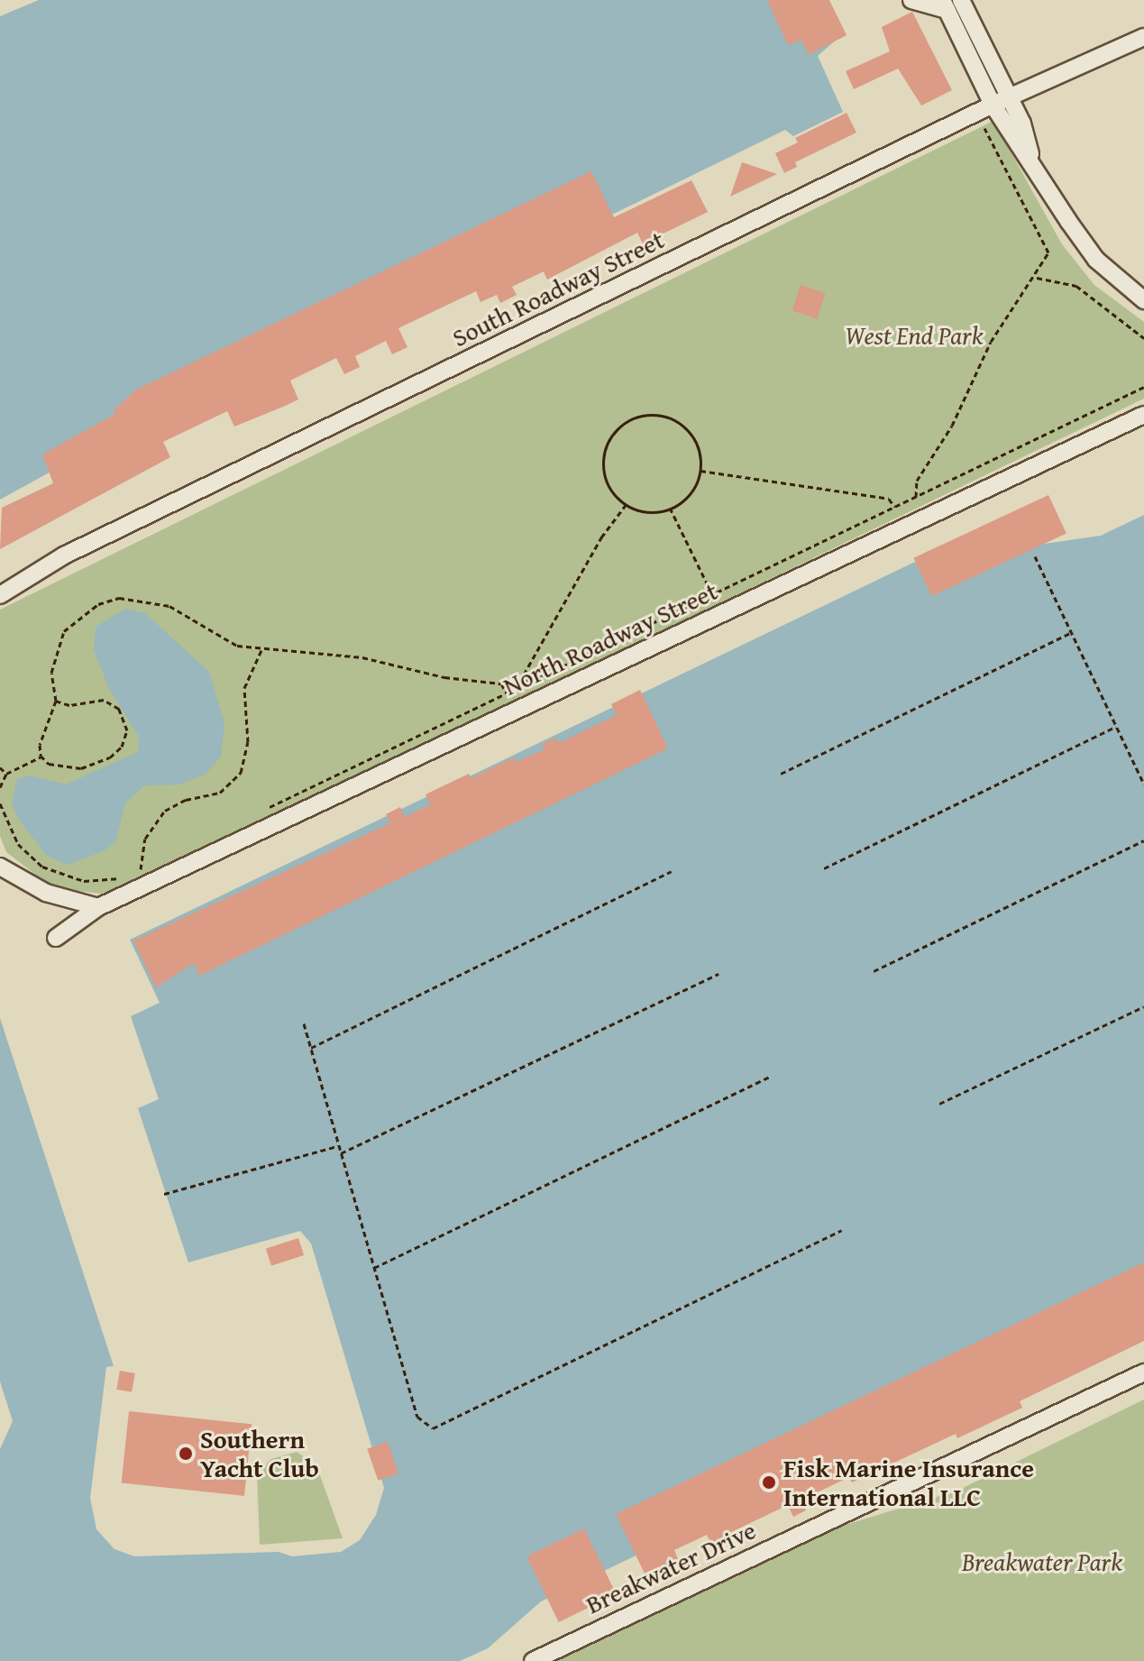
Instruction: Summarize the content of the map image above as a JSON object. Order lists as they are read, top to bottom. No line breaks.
{"streets":{"street":["South Roadway Street","North Roadway Street","Breakwater Drive"]},"parks":["West End Park","Breakwater Park"],"places":["Southern Yacht Club","Fisk Marine Insurance International LLC"]}
